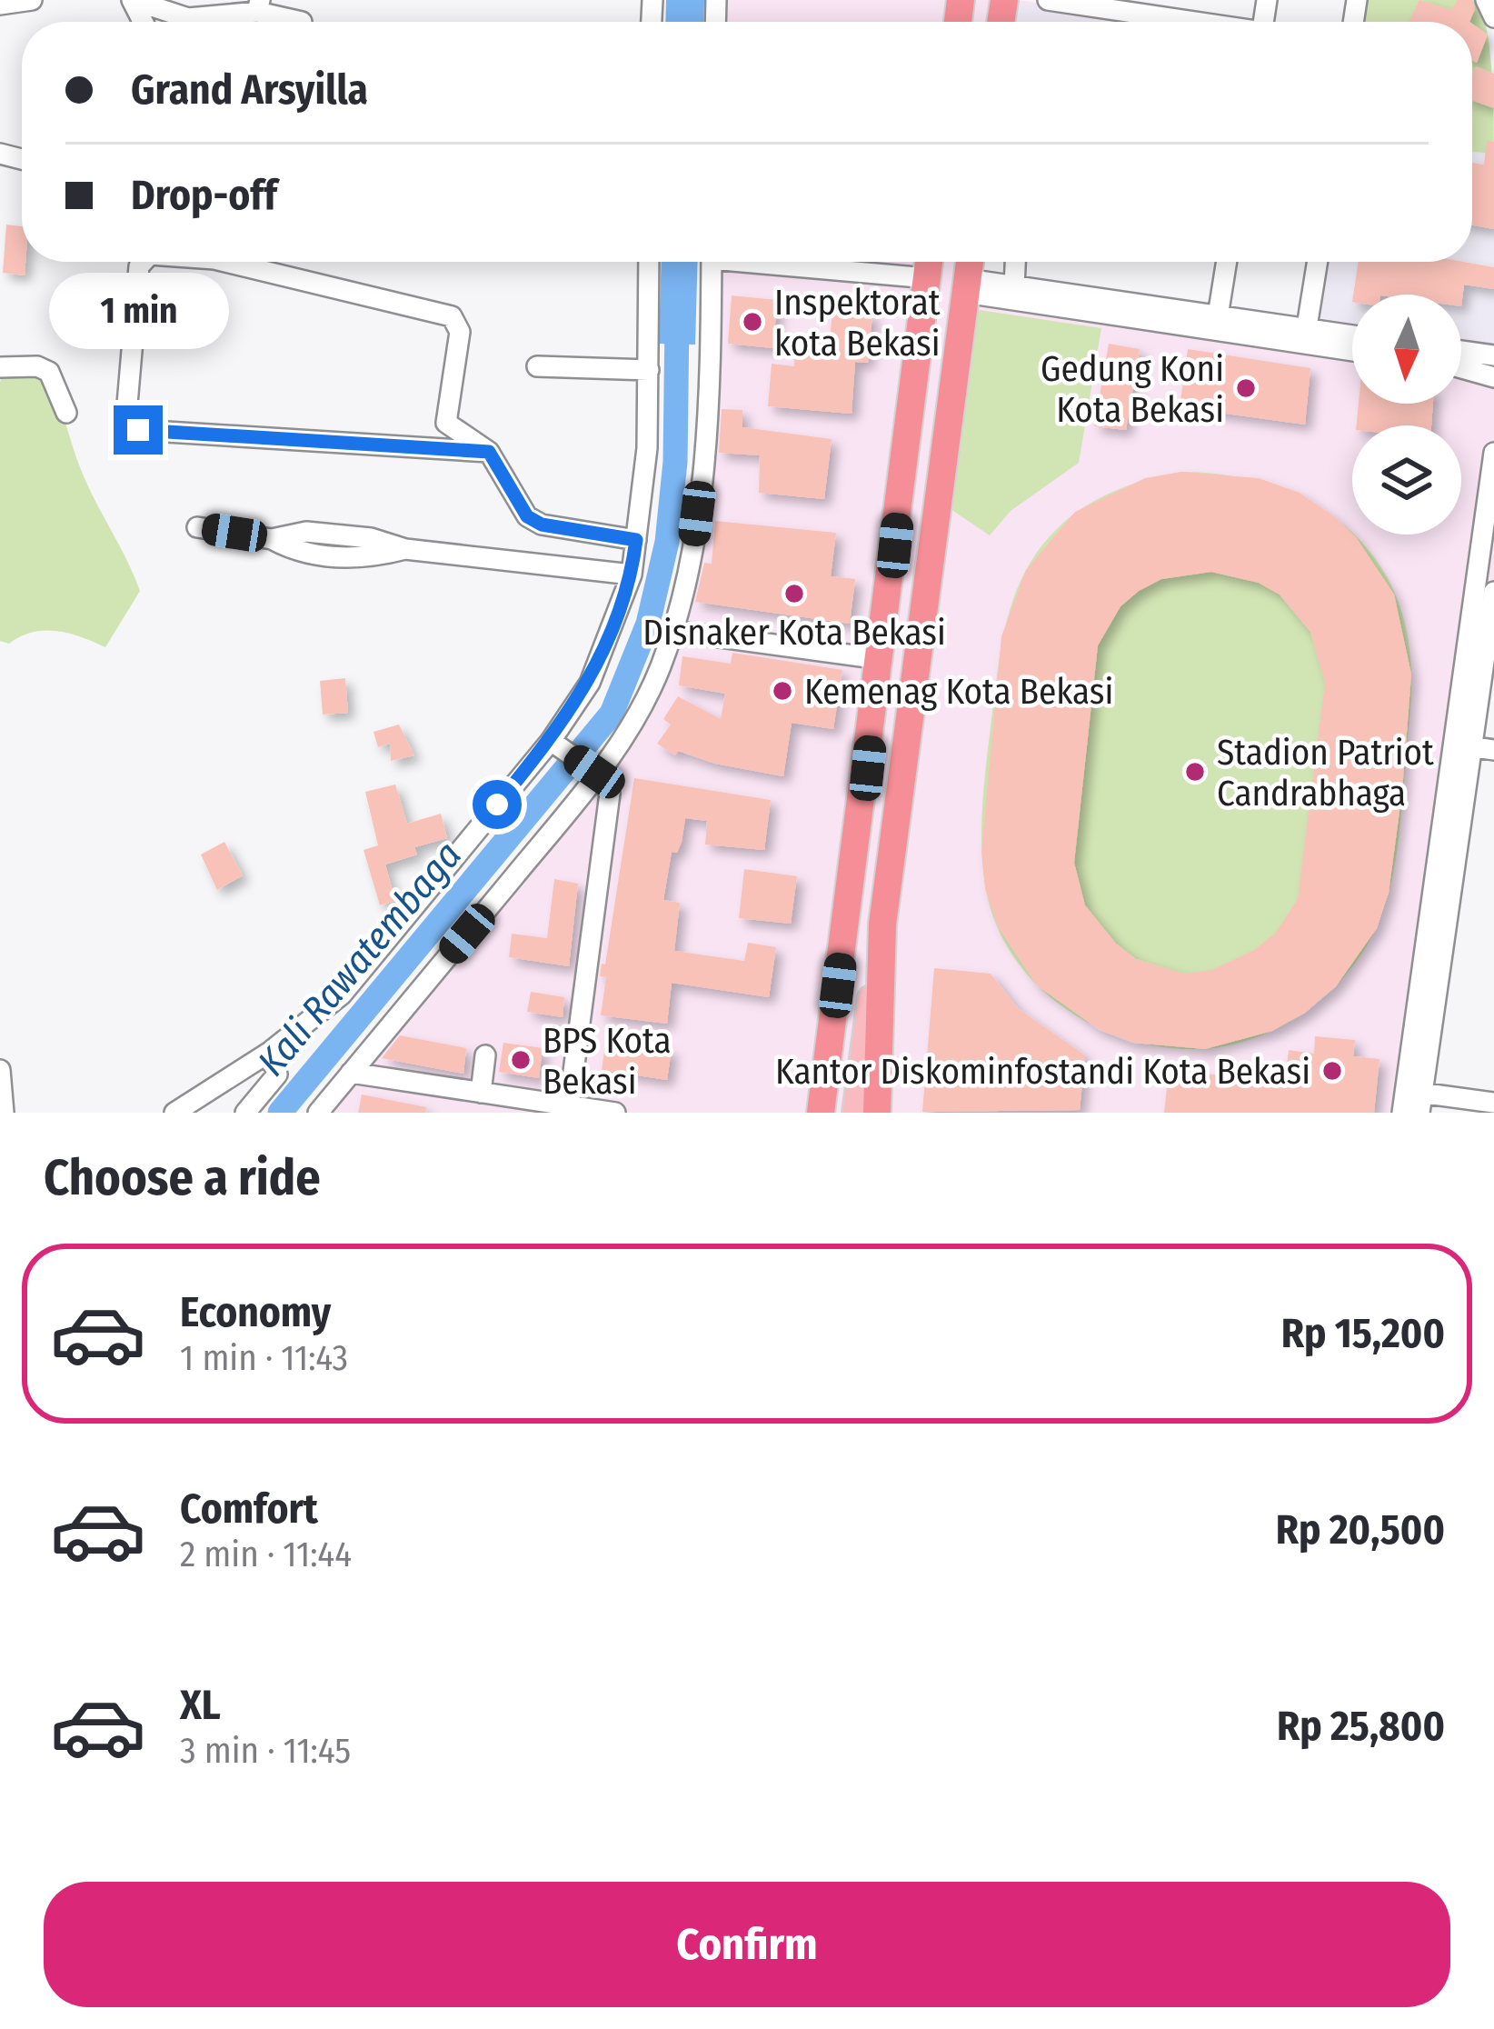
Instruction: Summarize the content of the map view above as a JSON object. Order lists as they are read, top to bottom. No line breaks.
{"water":["Kali Rawatembaga"],"places":["Inspektorat kota Bekasi","Gedung Koni Kota Bekasi","Disnaker Kota Bekasi","Kemenag Kota Bekasi","Stadion Patriot Candrabhaga","BPS Kota Bekasi","Kantor Diskominfostandi Kota Bekasi"],"north":"bottom","page":{"banner":["Grand Arsyilla","Drop-off"],"bubble":"1 min","heading":"Choose a ride","list":[{"name":"Economy","note":"1 min · 11:43","value":"Rp 15,200"},{"name":"Comfort","note":"2 min · 11:44","value":"Rp 20,500"},{"name":"XL","note":"3 min · 11:45","value":"Rp 25,800"}],"buttons":"Confirm"}}
